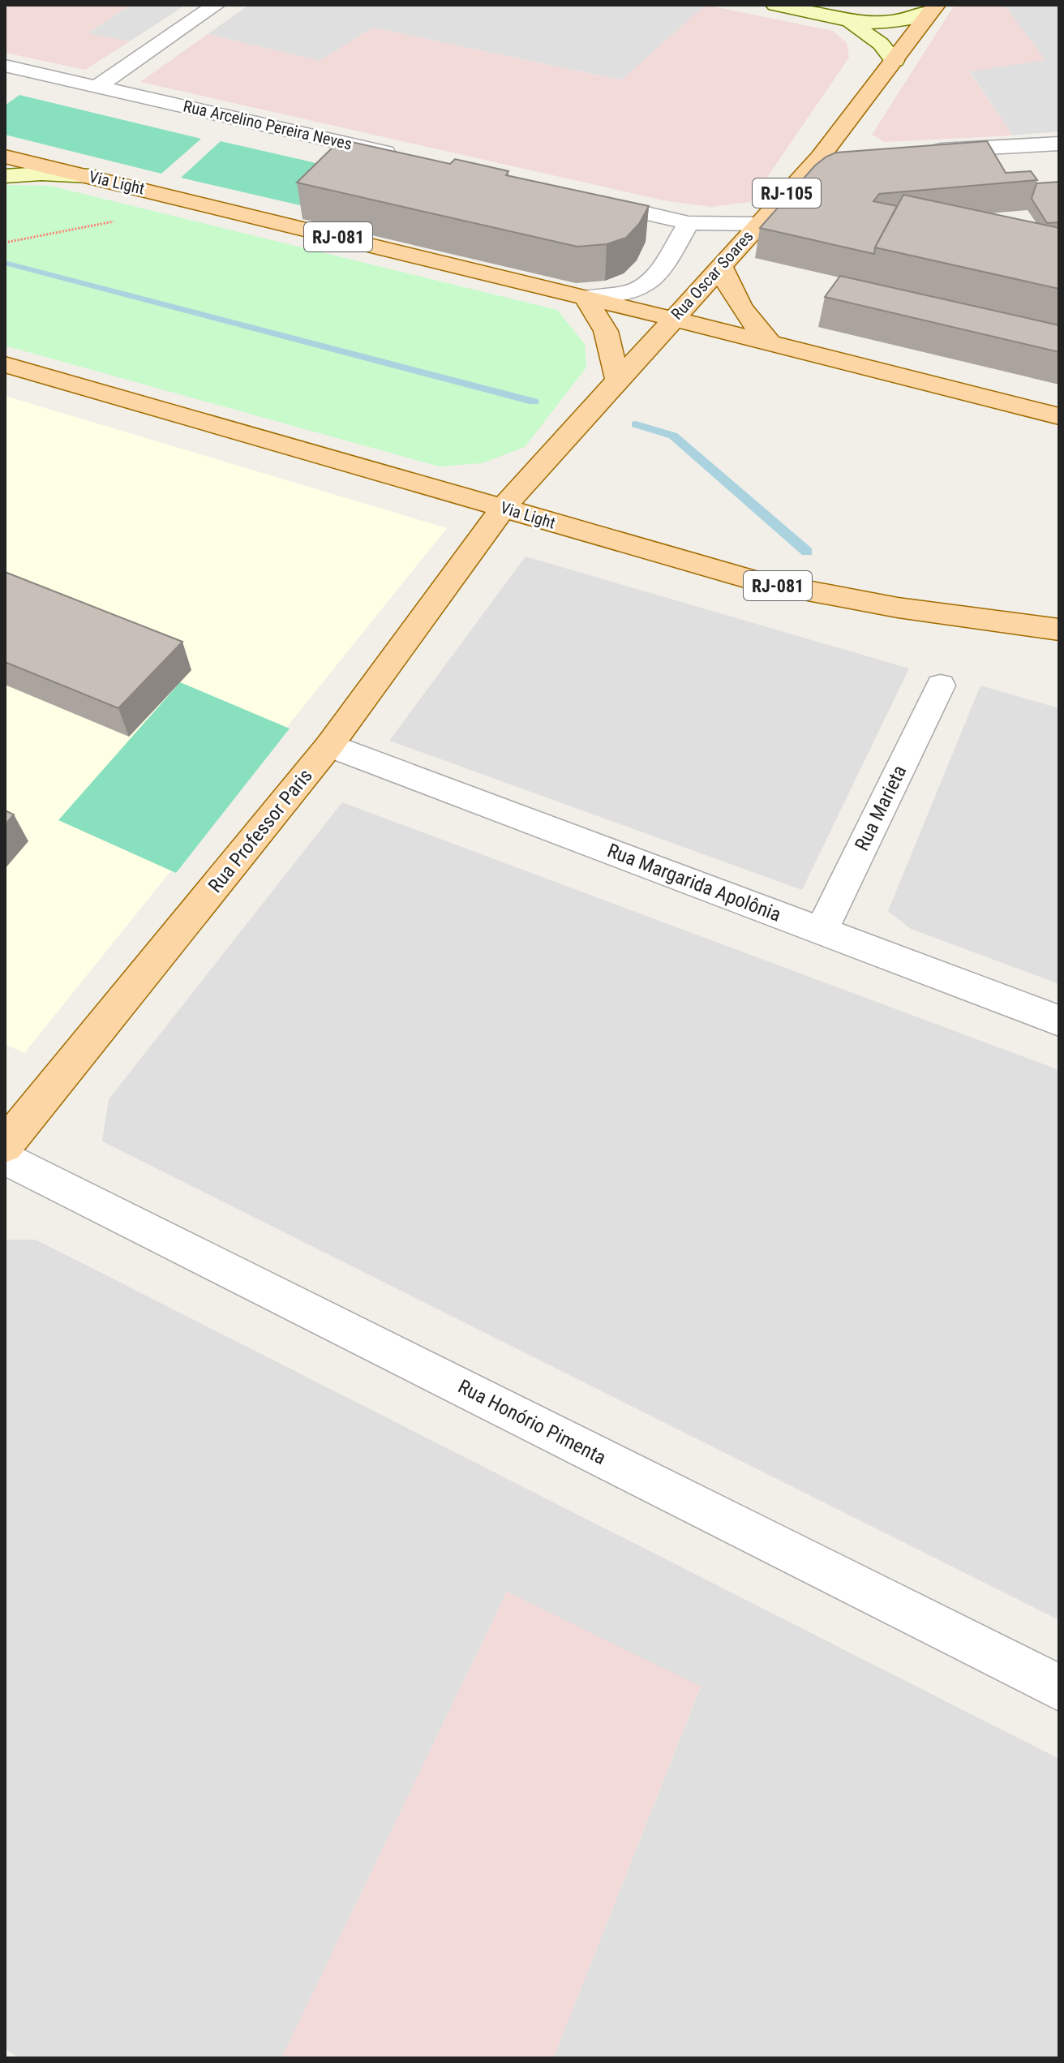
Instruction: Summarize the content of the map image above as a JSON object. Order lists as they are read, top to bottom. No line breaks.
{"streets":{"main road":["Via Light","RJ-105","RJ-081","Rua Oscar Soares","Rua Professor Paris"],"street":["Rua Arcelino Pereira Neves","Rua Marieta","Rua Margarida Apolônia","Rua Honório Pimenta"]},"crossings":[["Via Light","Rua Oscar Soares"],["Via Light","Rua Professor Paris"],["RJ-105","Rua Oscar Soares"],["Rua Oscar Soares","Rua Professor Paris"],["Rua Marieta","Rua Margarida Apolônia"],["Rua Professor Paris","Rua Margarida Apolônia"]]}
